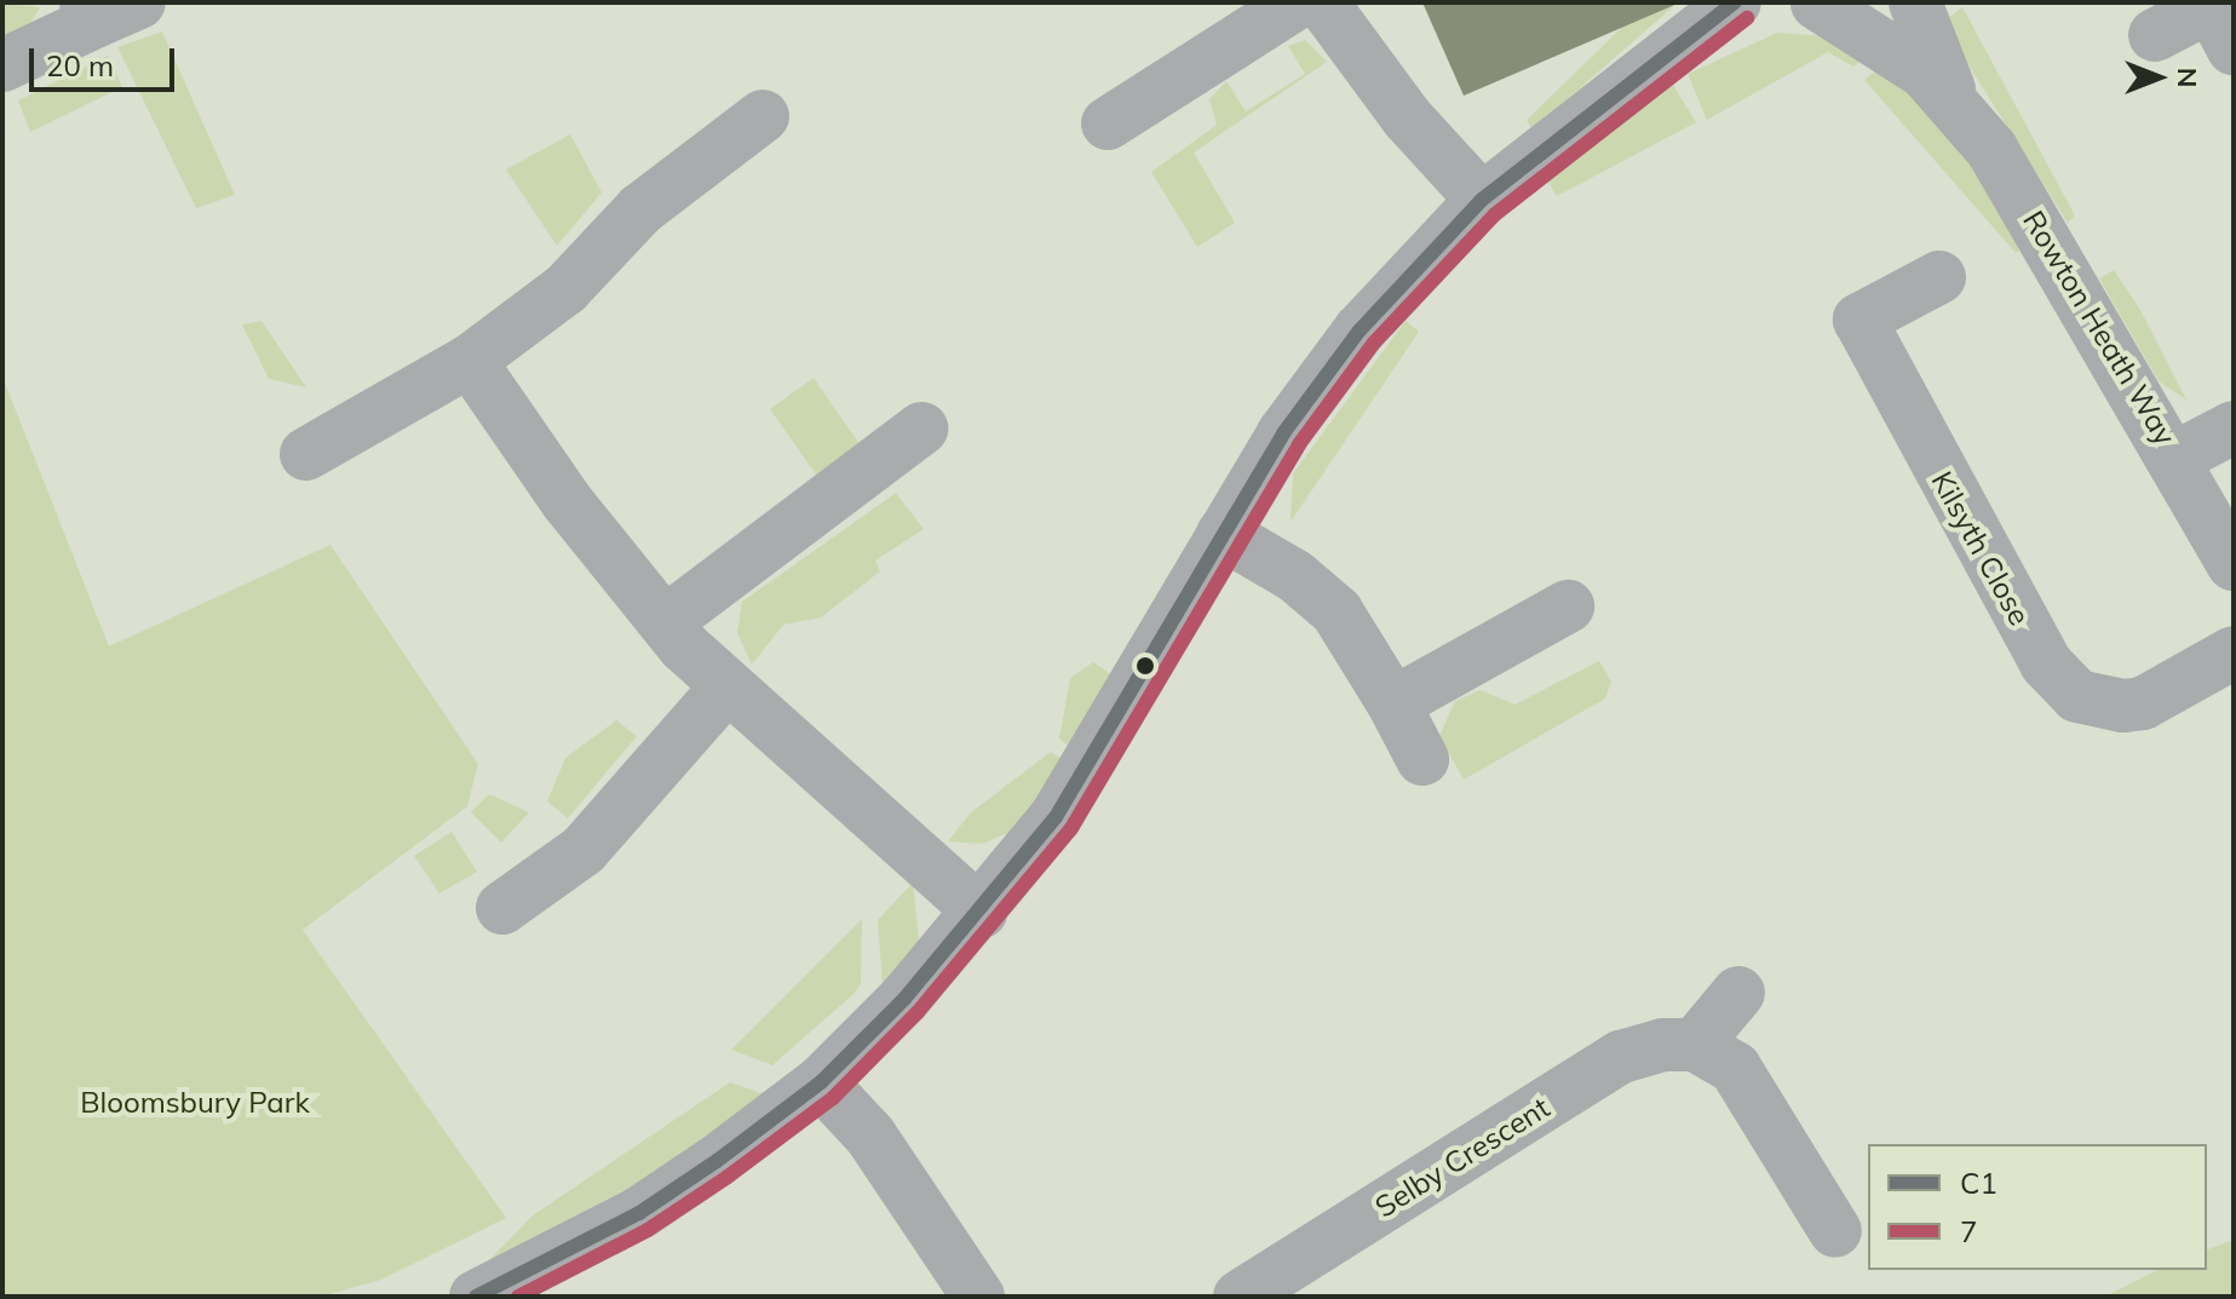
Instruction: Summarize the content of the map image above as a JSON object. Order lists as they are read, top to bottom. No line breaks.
{"streets":{"street":["Rowton Heath Way","Kilsyth Close","Selby Crescent"]},"parks":["Bloomsbury Park"],"lines":["transit line C1","transit line 7"],"legend":["C1","7"],"scale_bar":"20 m","north":"right"}
